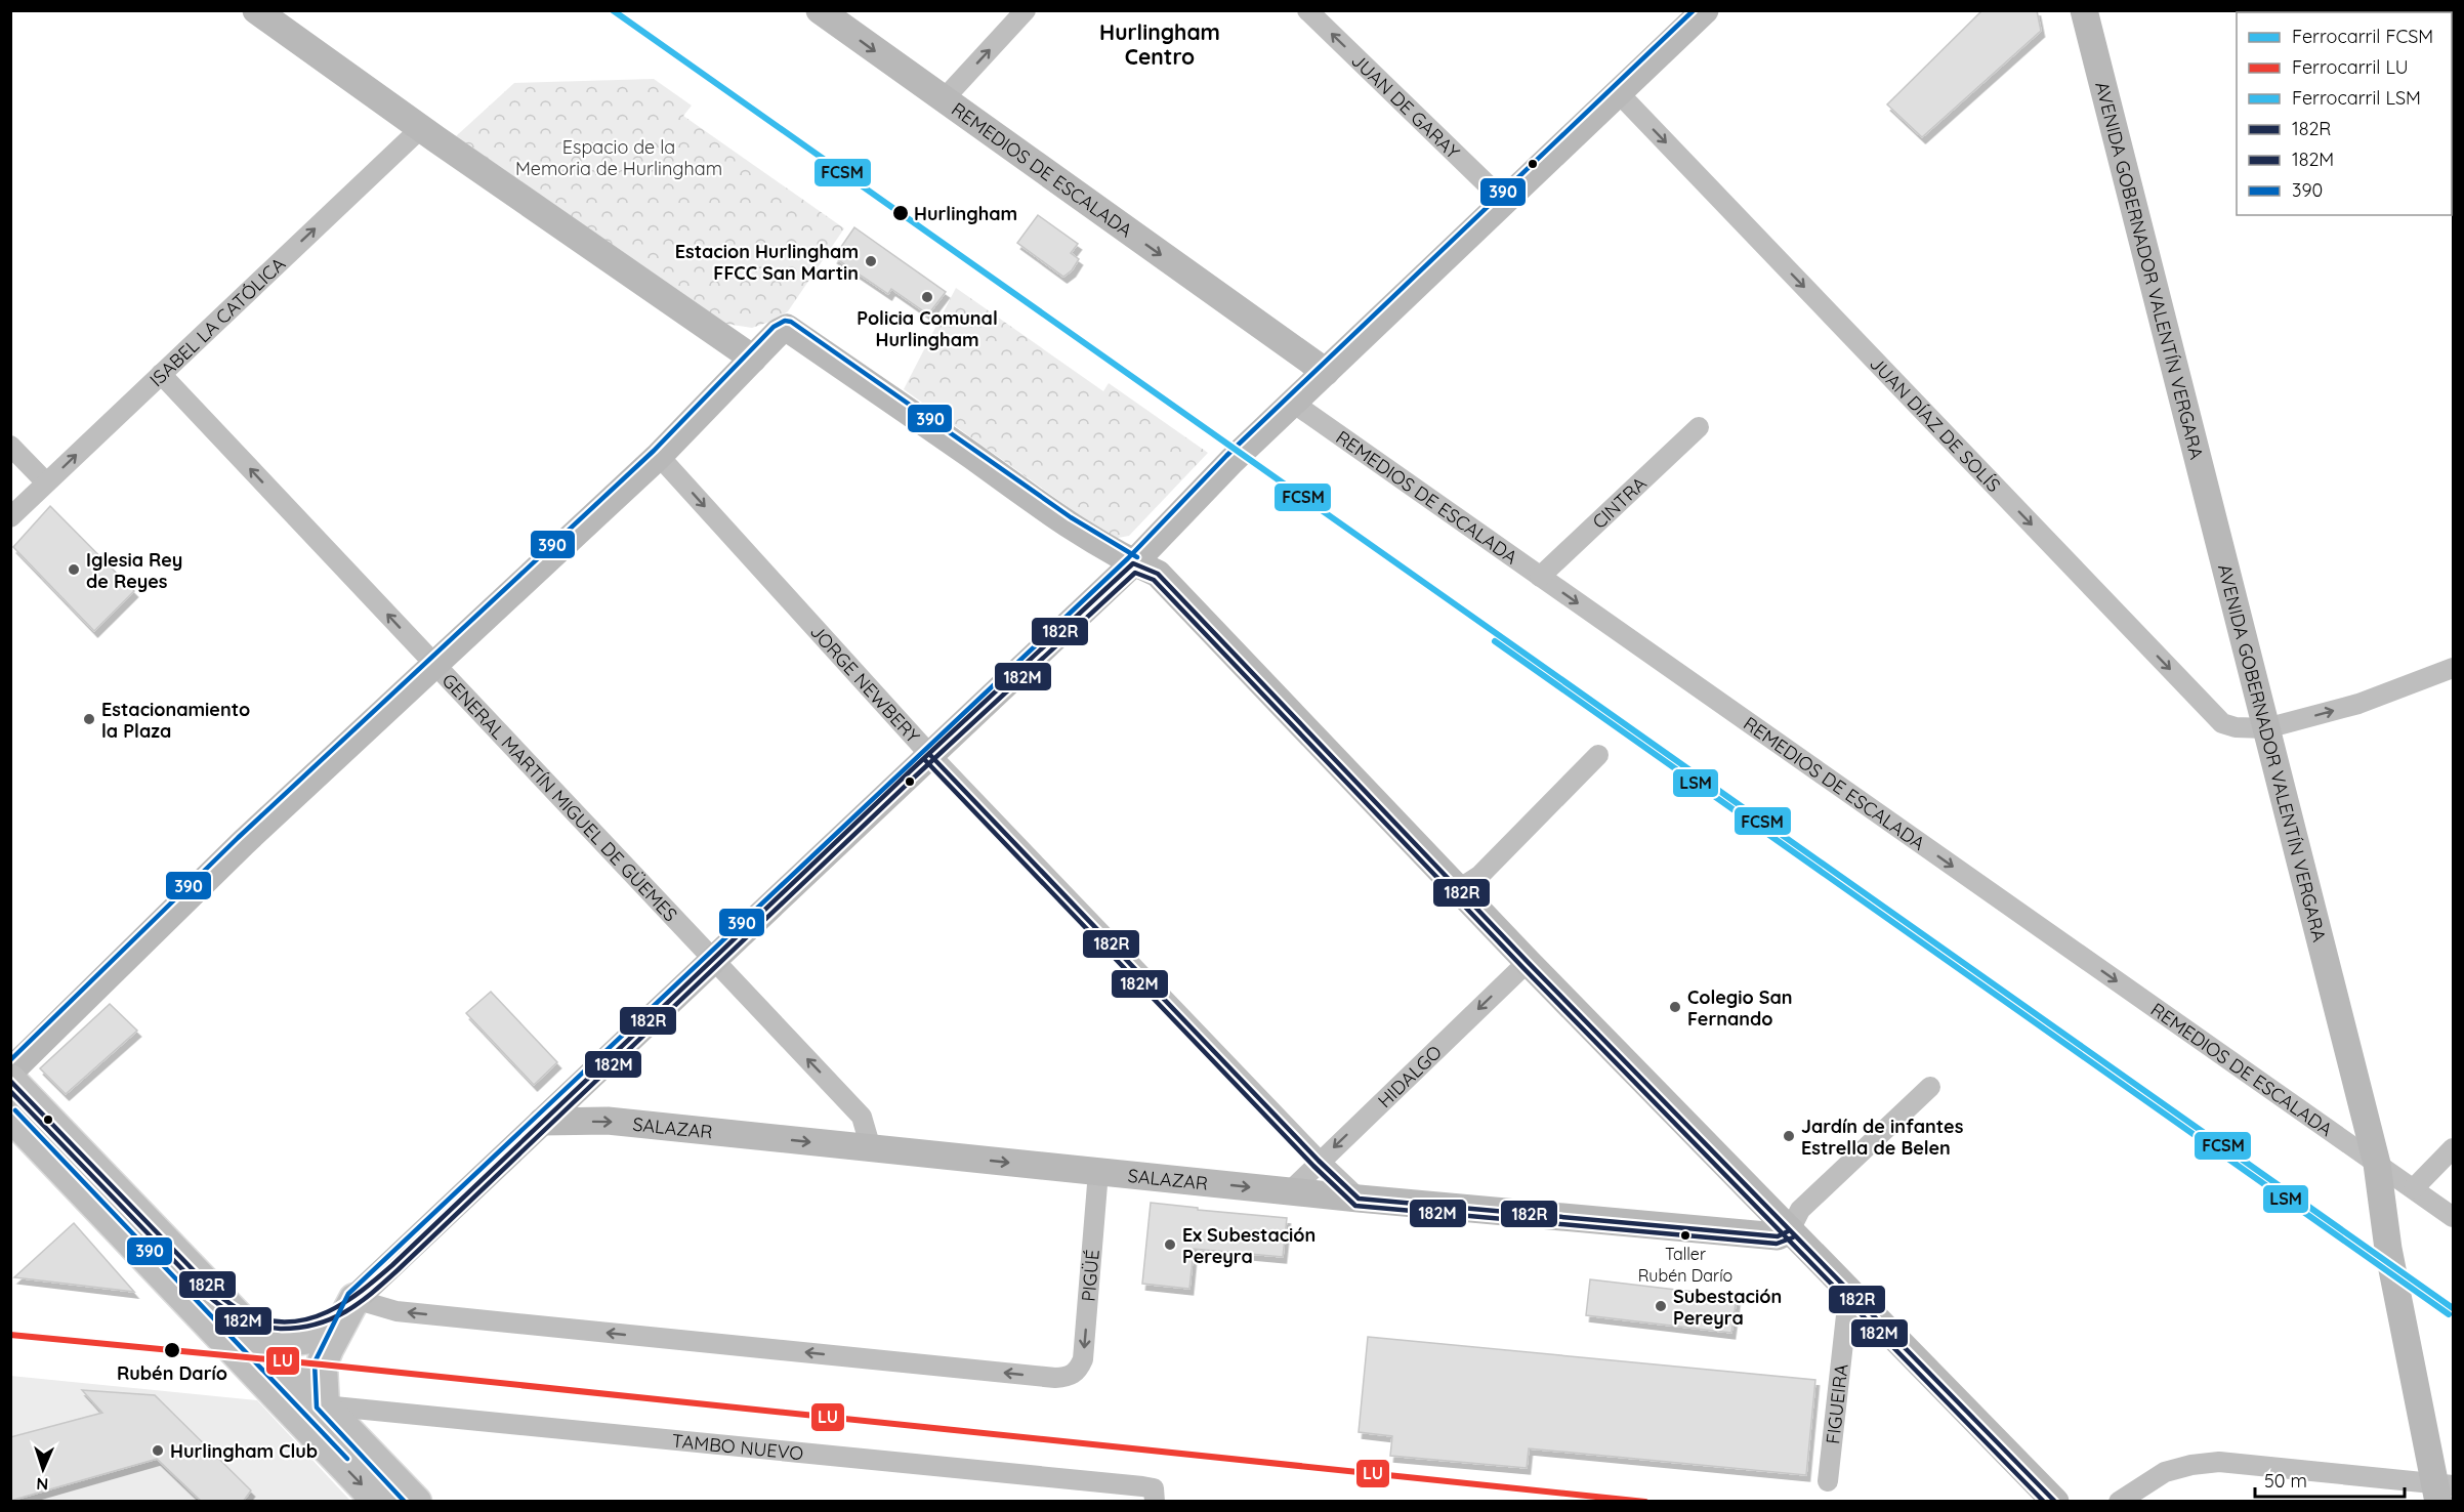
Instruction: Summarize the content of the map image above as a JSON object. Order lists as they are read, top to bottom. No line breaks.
{"streets":{"street":["JUAN DE GARAY","REMEDIOS DE ESCALADA","AVENIDA GOBERNADOR VALENTÍN VERGARA","ISABEL LA CATÓLICA","JUAN DÍAZ DE SOLÍS","CINTRA","JORGE NEWBERY","GENERAL MARTÍN MIGUEL DE GÜEMES","HIDALGO","SALAZAR","PIGÜÉ","FIGUEIRA","TAMBO NUEVO"]},"crossings":[["REMEDIOS DE ESCALADA","AVENIDA GOBERNADOR VALENTÍN VERGARA"],["REMEDIOS DE ESCALADA","CINTRA"],["AVENIDA GOBERNADOR VALENTÍN VERGARA","JUAN DÍAZ DE SOLÍS"],["ISABEL LA CATÓLICA","GENERAL MARTÍN MIGUEL DE GÜEMES"],["JORGE NEWBERY","HIDALGO"],["JORGE NEWBERY","SALAZAR"],["GENERAL MARTÍN MIGUEL DE GÜEMES","SALAZAR"],["HIDALGO","SALAZAR"],["SALAZAR","PIGÜÉ"]],"one_way":["JUAN DE GARAY","REMEDIOS DE ESCALADA","ISABEL LA CATÓLICA","JUAN DÍAZ DE SOLÍS","JORGE NEWBERY","GENERAL MARTÍN MIGUEL DE GÜEMES","HIDALGO","SALAZAR","PIGÜÉ"],"districts":["Hurlingham Centro"],"parks":["Espacio de la Memoria de Hurlingham"],"places":["Hurlingham","Estacion Hurlingham FFCC San Martin","Policia Comunal Hurlingham","Iglesia Rey de Reyes","Estacionamiento la Plaza","Colegio San Fernando","Jardín de infantes Estrella de Belen","Taller Rubén Darío","Ex Subestación Pereyra","Subestación Pereyra","Rubén Darío","Hurlingham Club"],"lines":["rail line FCSM","transit line 390","transit line 182R","transit line 182M","rail line LSM","rail line LU"],"legend":["Ferrocarril FCSM","Ferrocarril LU","Ferrocarril LSM","182R","182M","390"],"scale_bar":"50 m","north":"bottom"}
